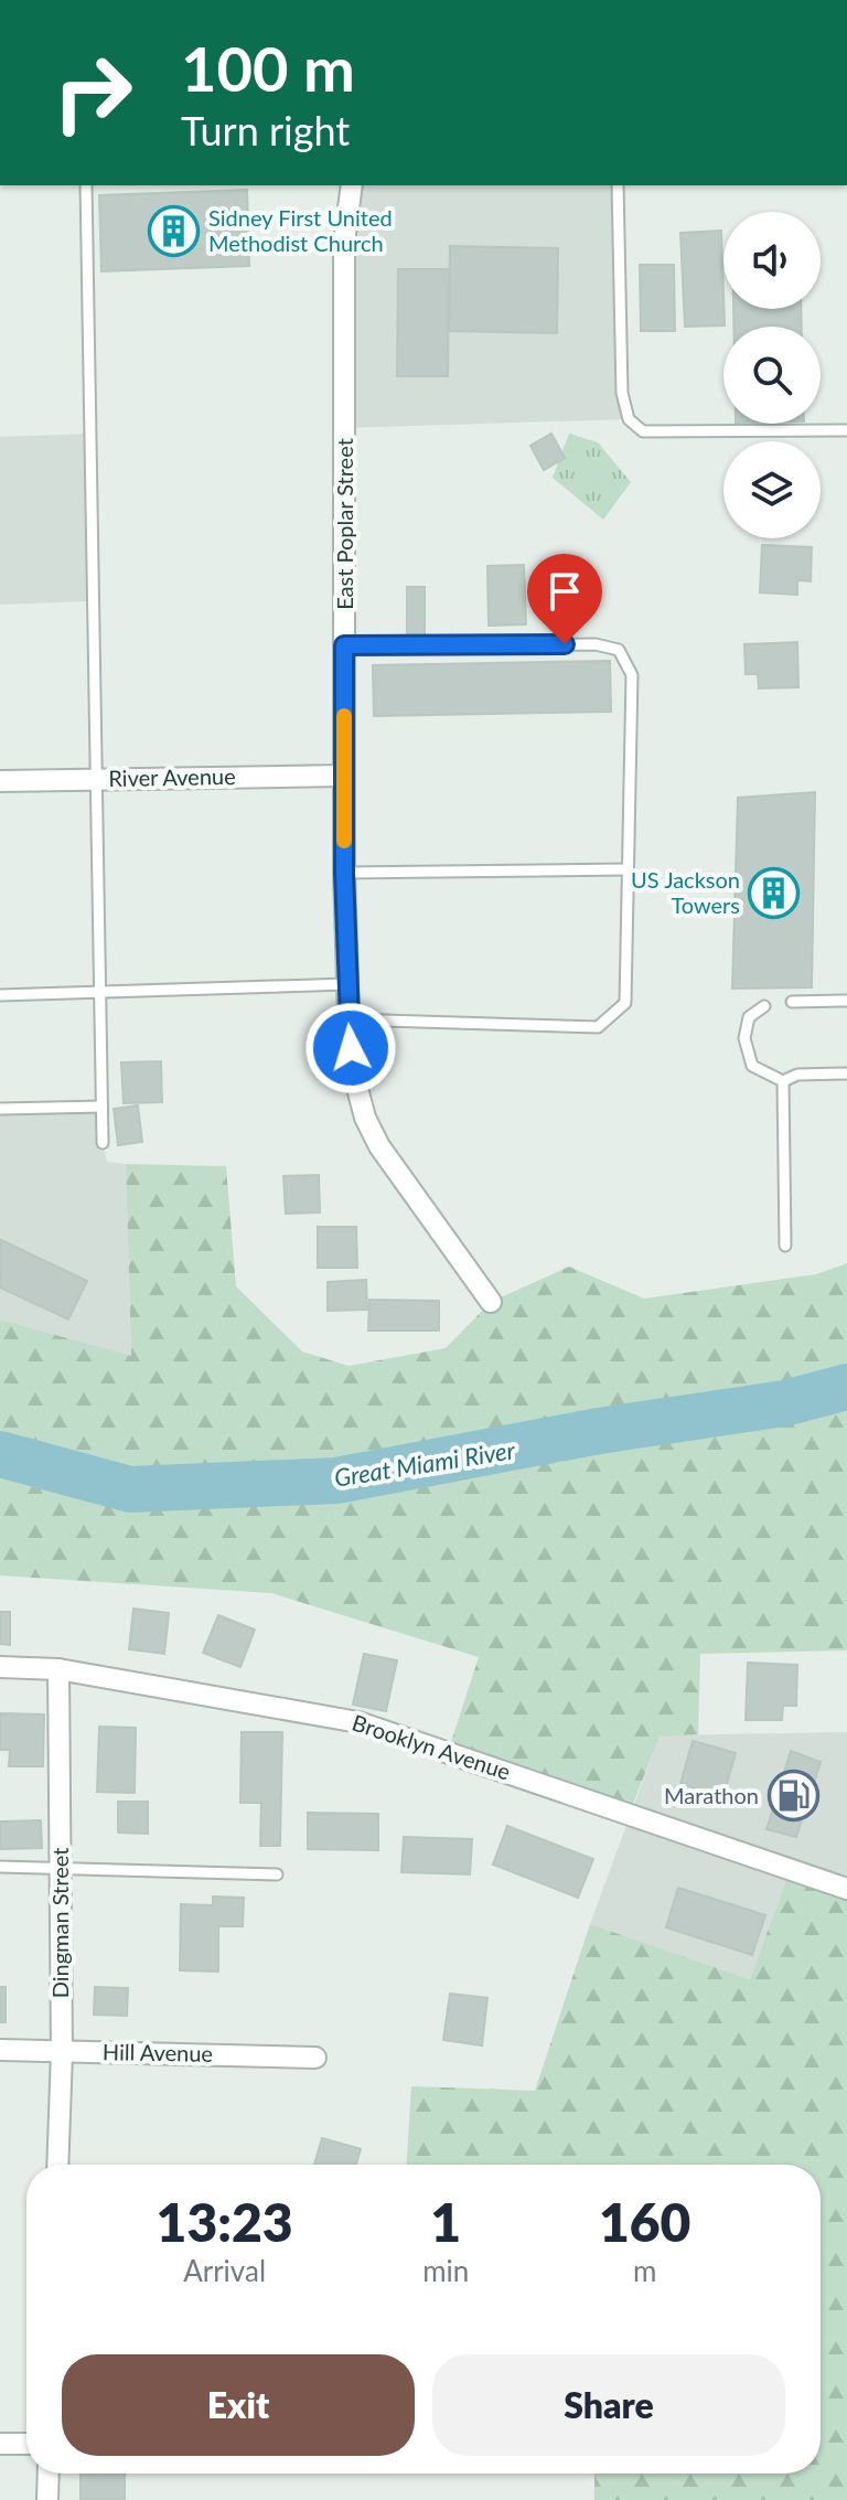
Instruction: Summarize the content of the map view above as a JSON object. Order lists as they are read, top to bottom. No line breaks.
{"streets":{"street":["East Poplar Street","River Avenue","Brooklyn Avenue","Dingman Street","Hill Avenue"]},"crossings":[["East Poplar Street","River Avenue"],["Brooklyn Avenue","Dingman Street"],["Dingman Street","Hill Avenue"]],"water":["Great Miami River"],"places":{"building":["Sidney First United Methodist Church","US Jackson Towers"],"fuel station":["Marathon"]},"page":{"turn":["100 m","Turn right"],"eta":["13:23","Arrival","1","min","160","m"],"buttons":["Exit","Share"]}}
